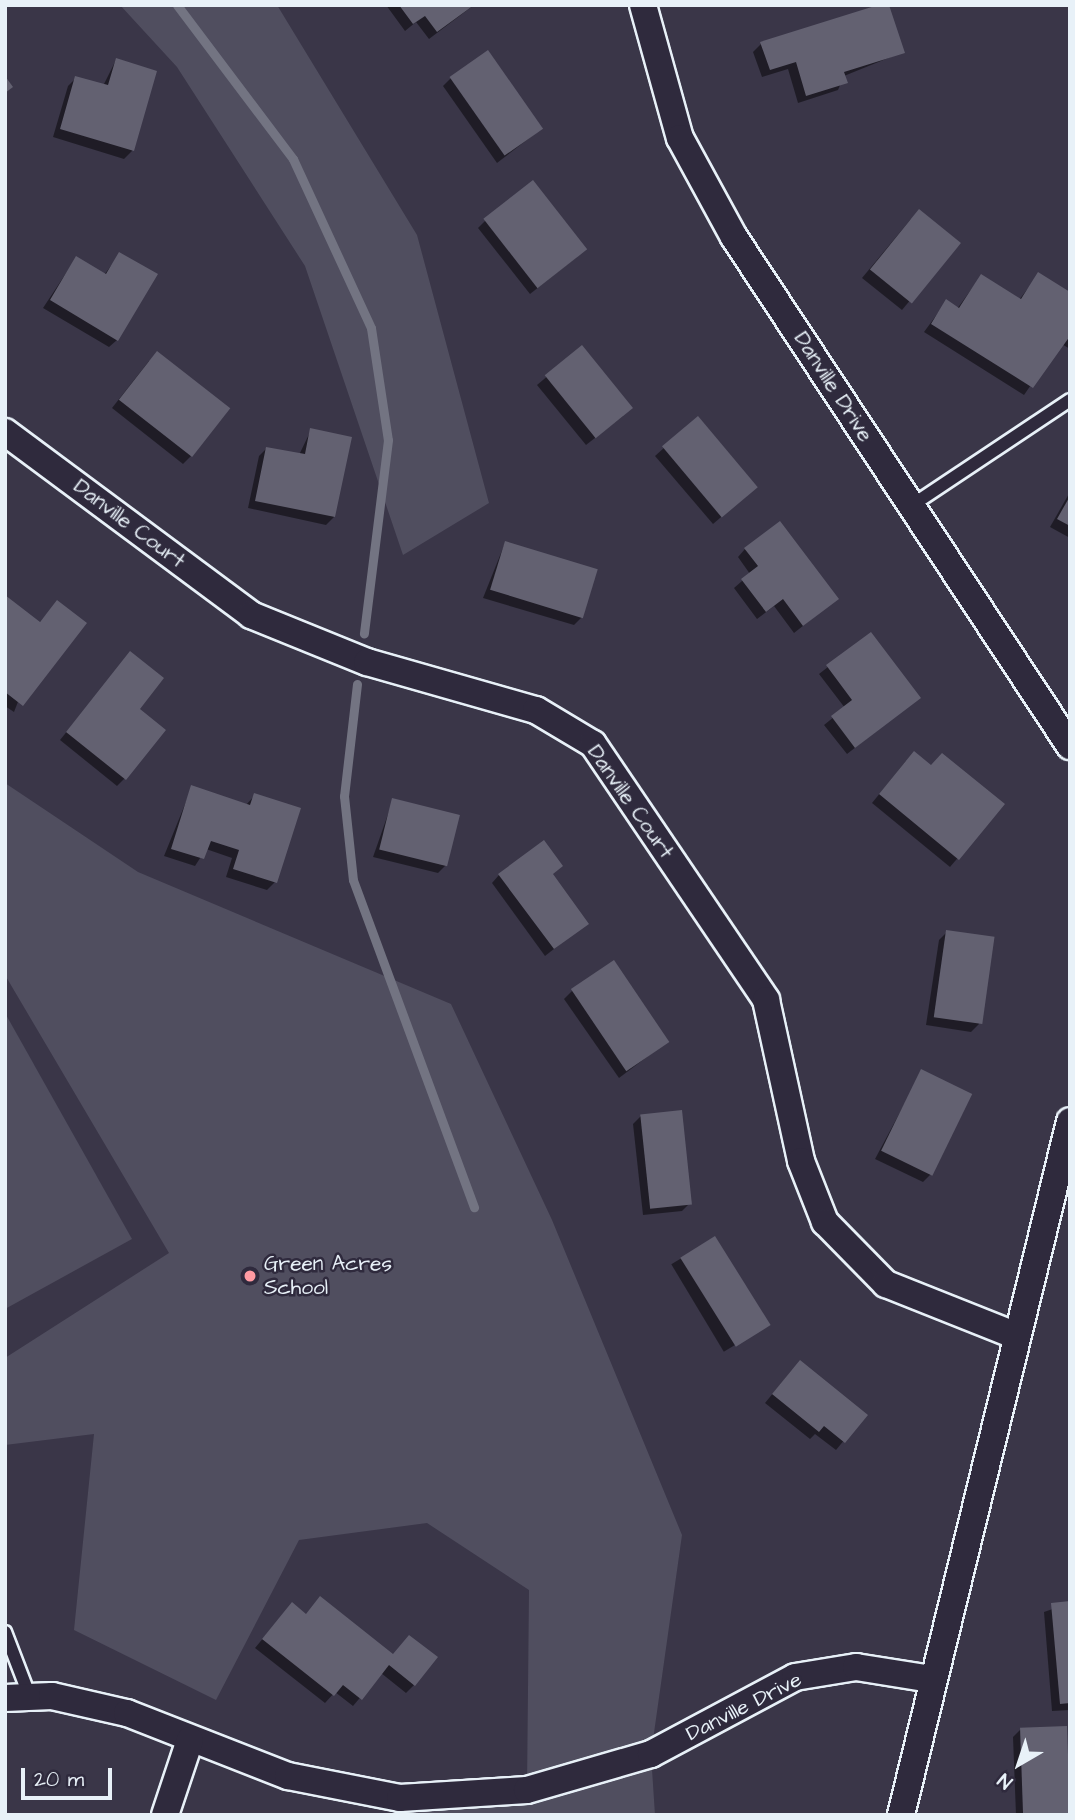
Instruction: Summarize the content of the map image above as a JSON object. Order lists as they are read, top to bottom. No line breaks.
{"streets":{"street":["Danville Drive","Danville Court"]},"places":["Green Acres School"],"scale_bar":"20 m","north":"bottom left"}
